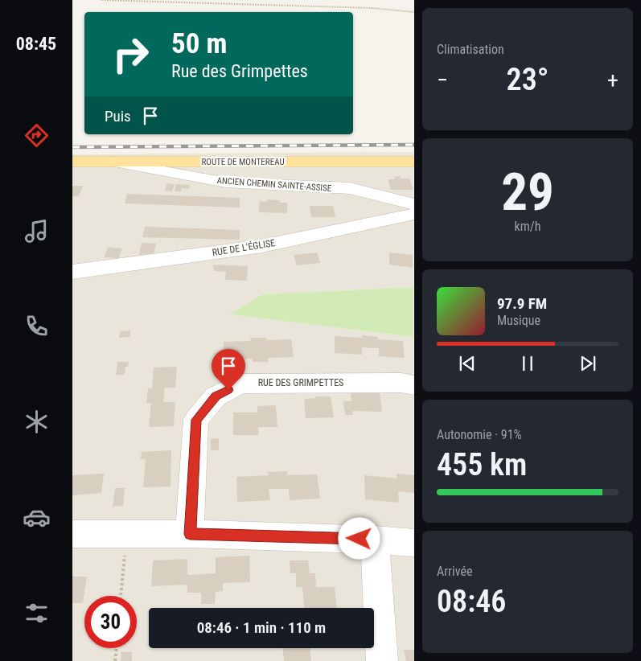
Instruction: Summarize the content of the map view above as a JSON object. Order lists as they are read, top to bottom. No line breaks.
{"streets":{"main road":["ROUTE DE MONTEREAU"],"street":["ANCIEN CHEMIN SAINTE-ASSISE","RUE DE L'ÉGLISE","RUE DES GRIMPETTES"]},"crossings":[["ROUTE DE MONTEREAU","ANCIEN CHEMIN SAINTE-ASSISE"]],"page":{"tabs":"08:45","tile":["Climatisation",["29","km/h"],["Autonomie · 91%","455 km"],["Arrivée","08:46"]],"turn":["50 m","Rue des Grimpettes"],"heat":["−","23°","+"],"then":"Puis","song":["97.9 FM","Musique"],"limit":"30","trip":"08:46 · 1 min · 110 m"}}
